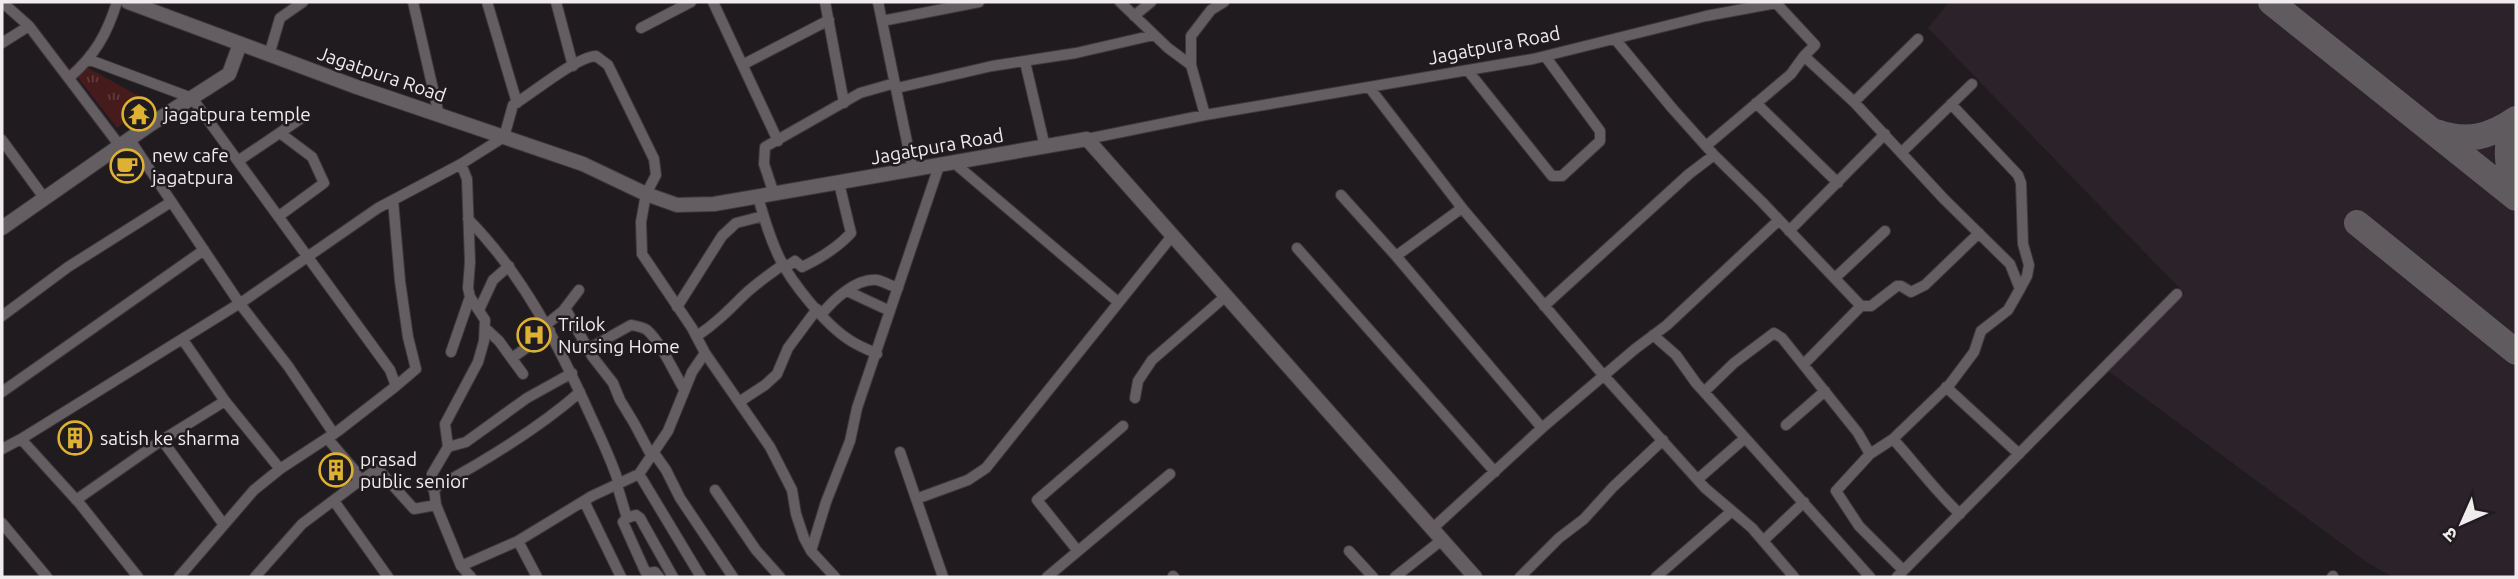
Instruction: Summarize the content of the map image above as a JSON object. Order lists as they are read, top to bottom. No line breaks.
{"streets":{"street":["Jagatpura Road"]},"places":{"temple":["jagatpura temple"],"cafe":["new cafe jagatpura"],"hospital":["Trilok Nursing Home"],"building":["satish ke sharma","prasad public senior"]},"north":"bottom left"}
